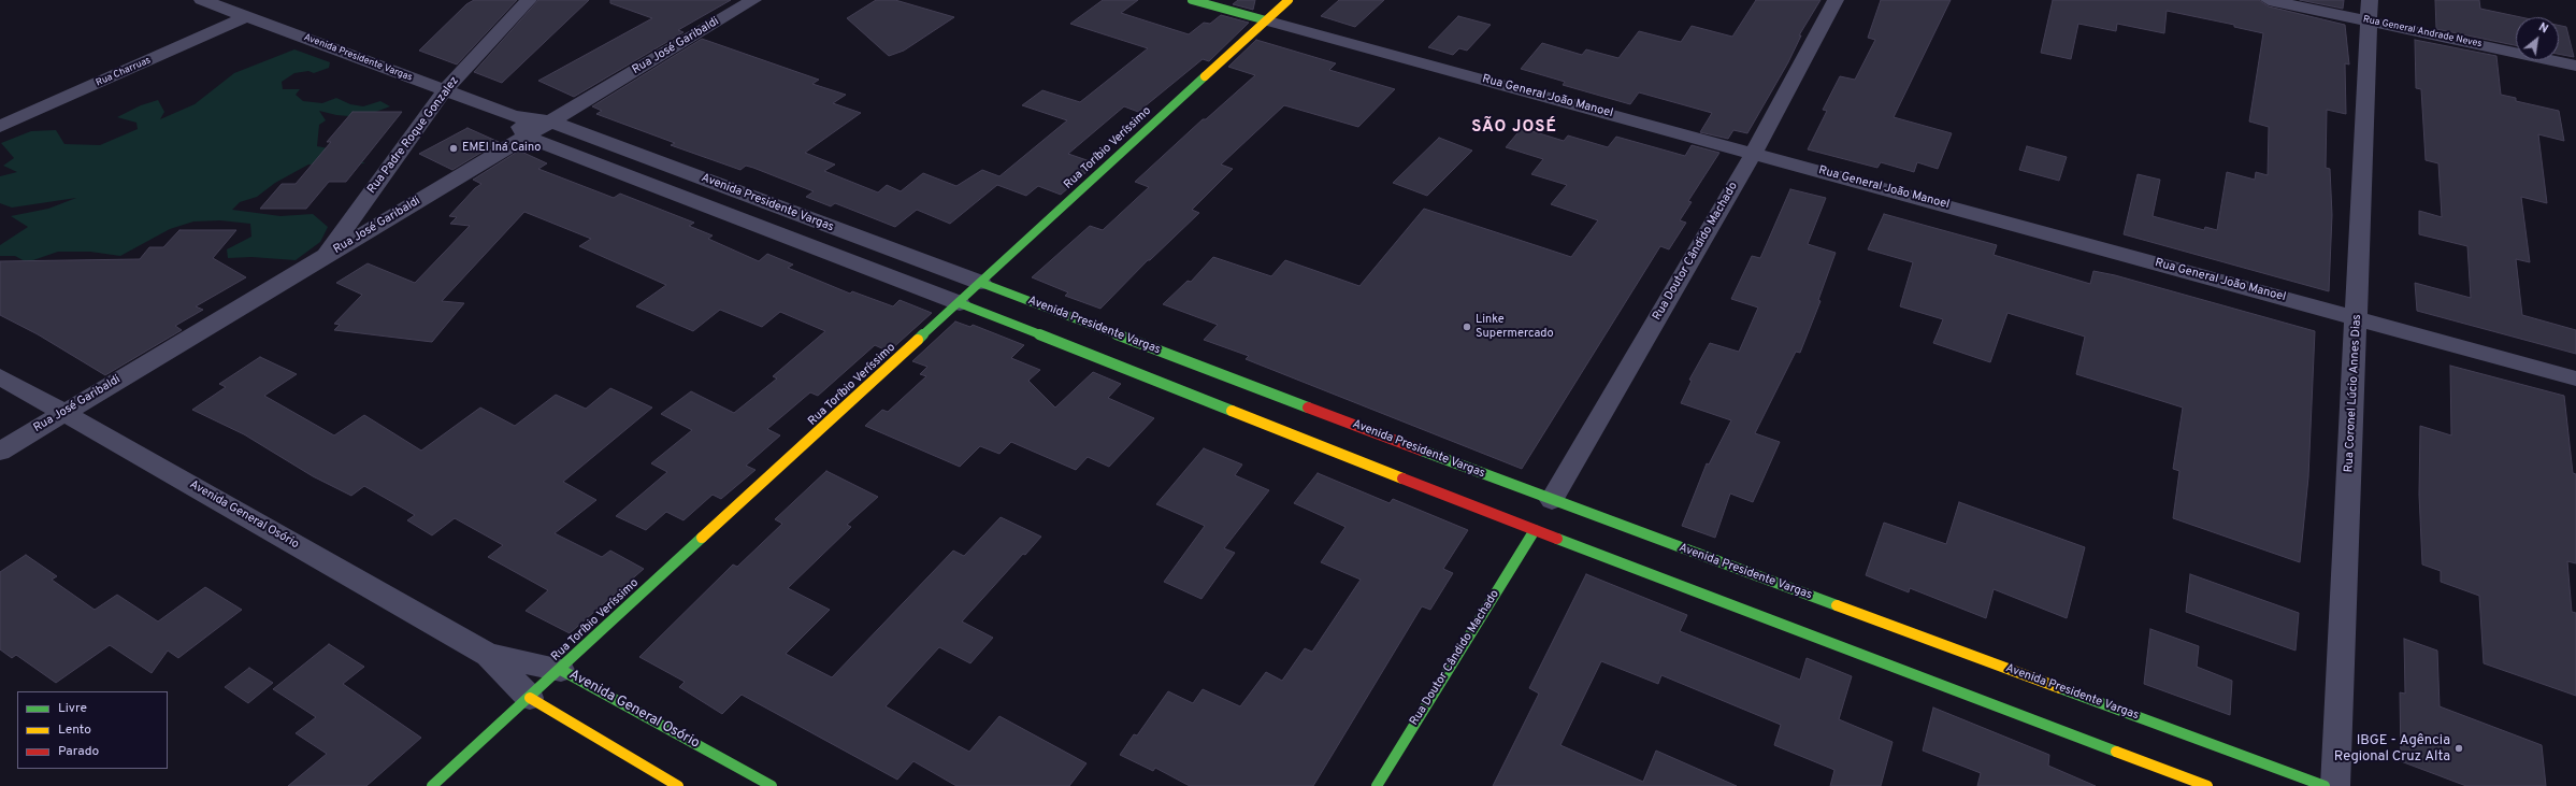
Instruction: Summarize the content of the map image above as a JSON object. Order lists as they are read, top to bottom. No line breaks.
{"streets":{"street":["Rua General Andrade Neves","Rua José Garibaldi","Avenida Presidente Vargas","Rua Charruas","Rua General João Manoel","Rua Padre Roque Gonzalez","Rua Toríbio Veríssimo","Rua Doutor Cândido Machado","Rua Coronel Lúcio Annes Dias","Avenida General Osório"]},"crossings":[["Rua General Andrade Neves","Rua Coronel Lúcio Annes Dias"],["Rua José Garibaldi","Avenida Presidente Vargas"],["Rua José Garibaldi","Rua Padre Roque Gonzalez"],["Rua José Garibaldi","Avenida General Osório"],["Avenida Presidente Vargas","Rua Charruas"],["Avenida Presidente Vargas","Rua Padre Roque Gonzalez"],["Avenida Presidente Vargas","Rua Toríbio Veríssimo"],["Avenida Presidente Vargas","Rua Doutor Cândido Machado"],["Rua General João Manoel","Rua Toríbio Veríssimo"],["Rua General João Manoel","Rua Doutor Cândido Machado"],["Rua General João Manoel","Rua Coronel Lúcio Annes Dias"],["Rua Toríbio Veríssimo","Avenida General Osório"]],"districts":["SÃO JOSÉ"],"places":["EMEI Iná Caino","Linke Supermercado","IBGE - Agência Regional Cruz Alta"],"legend":["Livre","Lento","Parado"],"north":"top right"}
